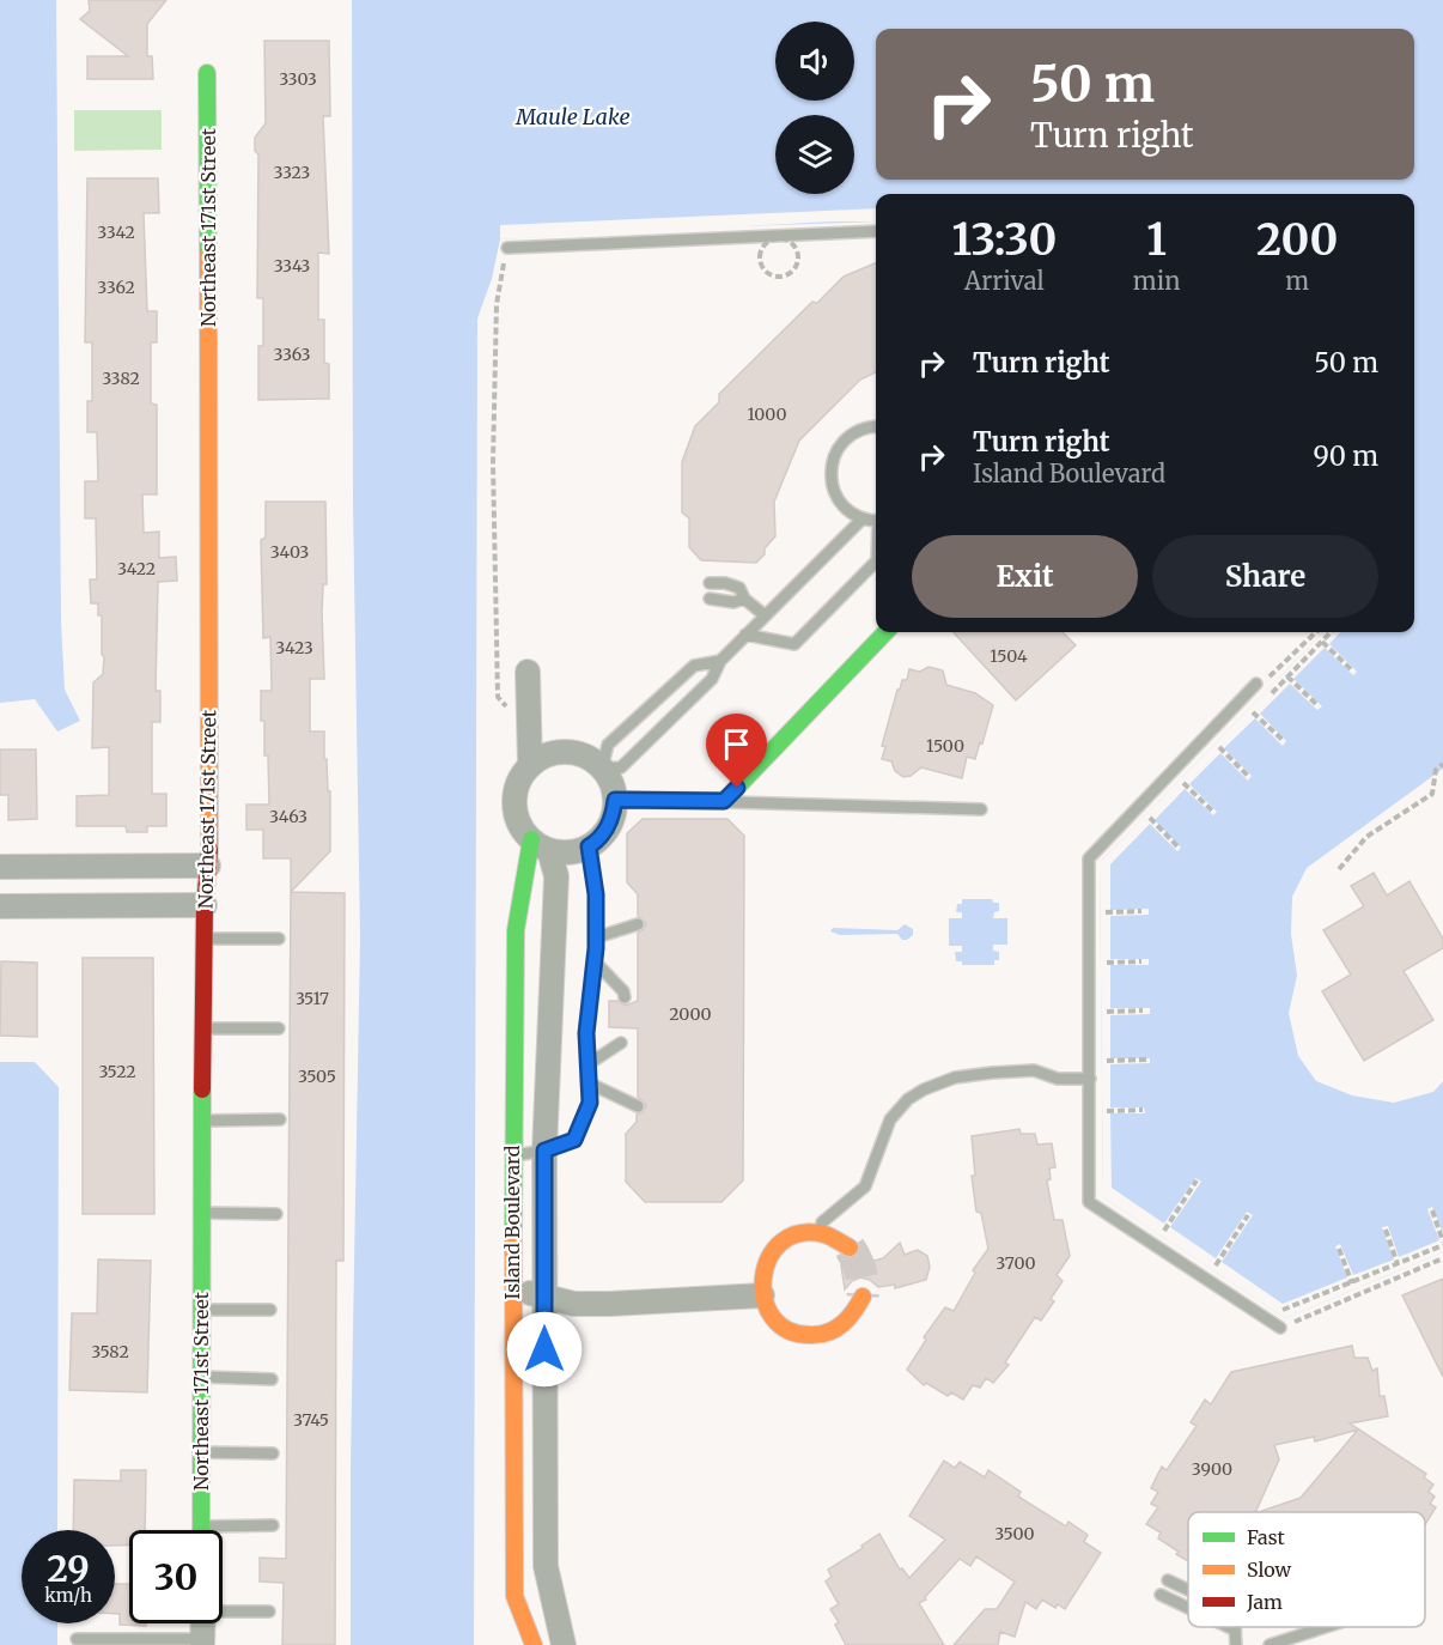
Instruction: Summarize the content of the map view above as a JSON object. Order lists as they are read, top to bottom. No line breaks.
{"streets":{"street":["Northeast 171st Street","Island Boulevard"]},"water":["Maule Lake"],"house_numbers":["3303","3323","3342","3343","3362","3363","3382","1000","3403","3422","3423","1504","1500","3463","3517","2000","3522","3505","3700","3582","3745","3900","3500"],"legend":["Fast","Slow","Jam"],"page":{"turn":["50 m","Turn right"],"eta":["13:30","Arrival","1","min","200","m"],"list":[{"name":"Turn right","value":"50 m"},{"name":"Turn right","note":"Island Boulevard","value":"90 m"}],"buttons":["Exit","Share"],"speed":"29 km/h","limit":"30"}}
